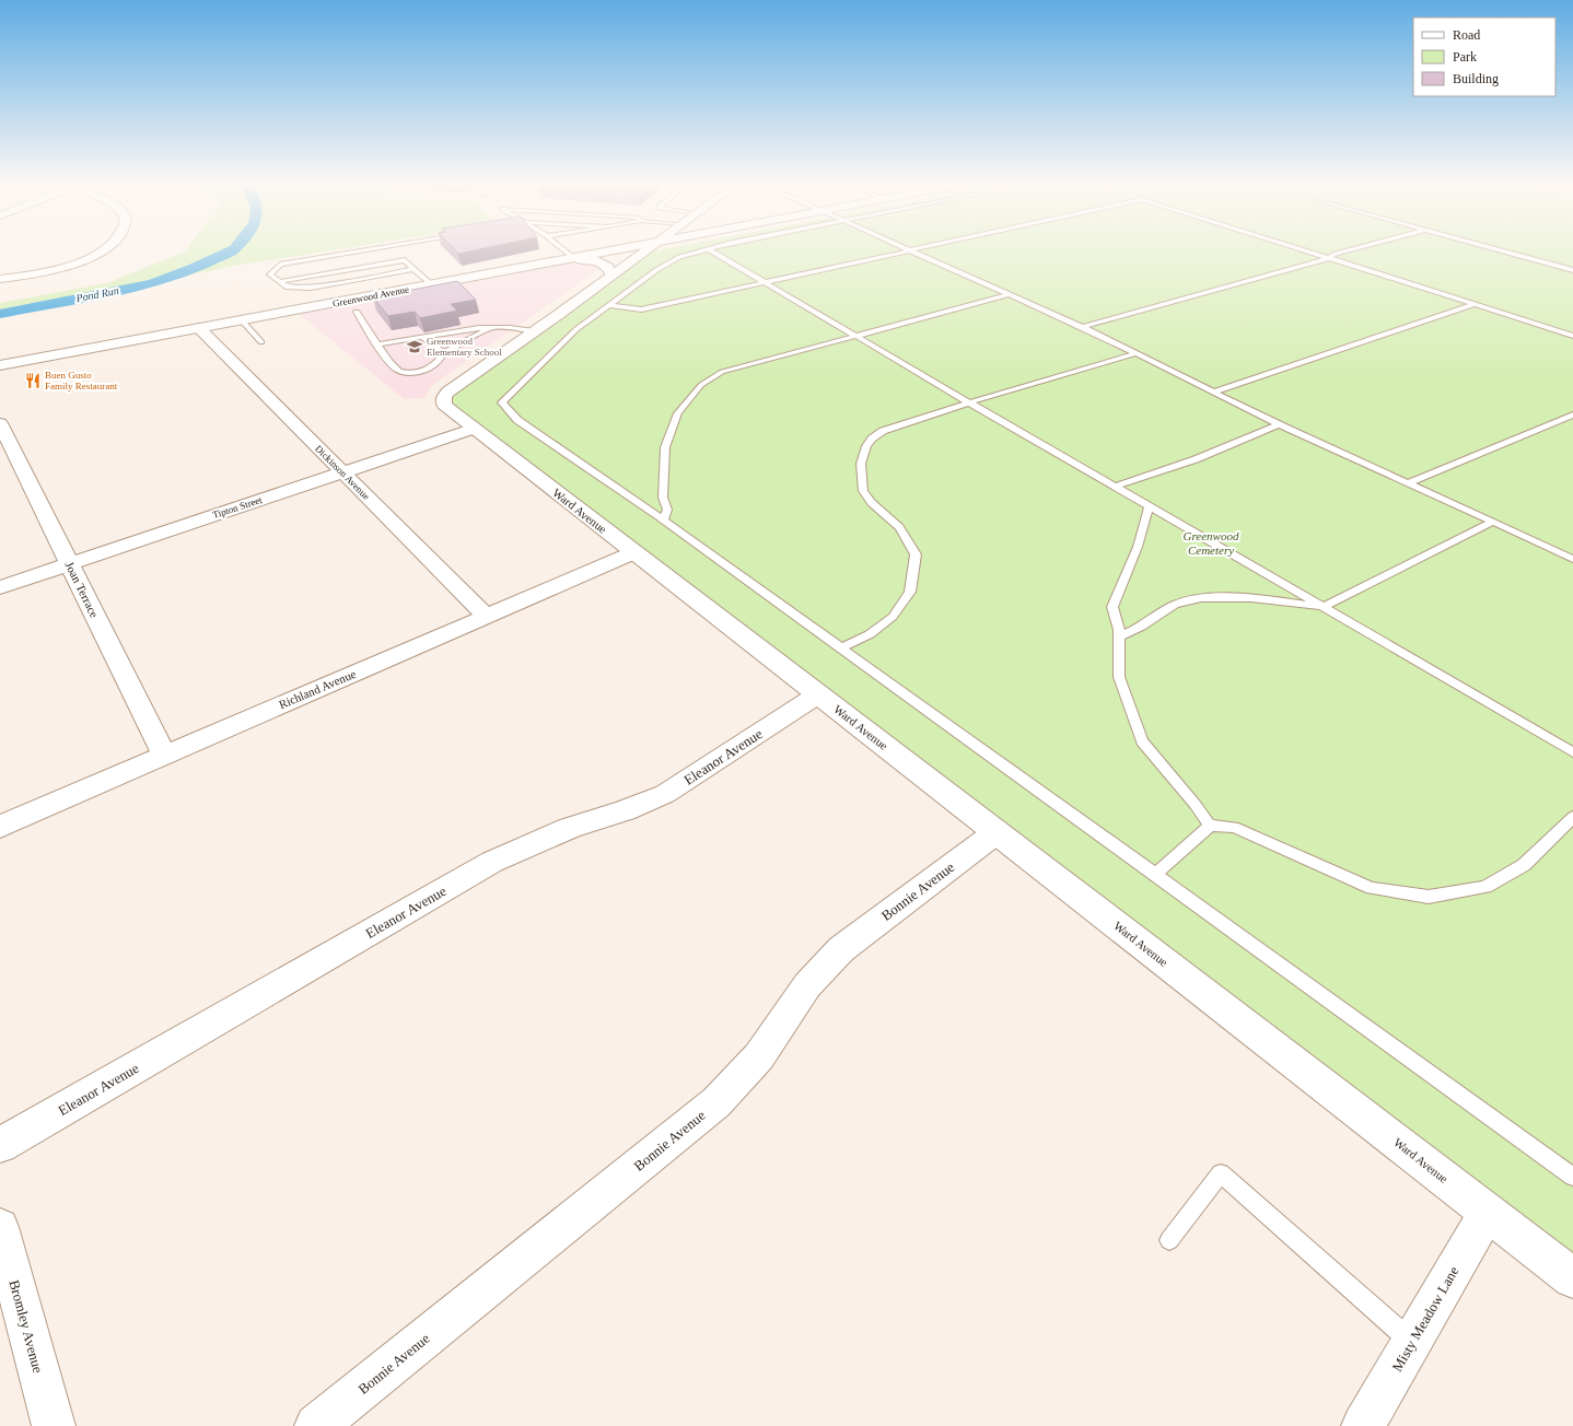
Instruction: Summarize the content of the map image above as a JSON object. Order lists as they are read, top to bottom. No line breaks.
{"streets":{"street":["Greenwood Avenue","Dickinson Avenue","Tipton Street","Ward Avenue","Joan Terrace","Richland Avenue","Eleanor Avenue","Bonnie Avenue","Misty Meadow Lane","Bromley Avenue"]},"crossings":[["Greenwood Avenue","Dickinson Avenue"],["Dickinson Avenue","Tipton Street"],["Dickinson Avenue","Richland Avenue"],["Tipton Street","Ward Avenue"],["Tipton Street","Joan Terrace"],["Ward Avenue","Richland Avenue"],["Ward Avenue","Eleanor Avenue"],["Ward Avenue","Bonnie Avenue"],["Ward Avenue","Misty Meadow Lane"],["Joan Terrace","Richland Avenue"]],"water":["Pond Run"],"parks":["Greenwood Cemetery"],"places":{"school or university":["Greenwood Elementary School"],"restaurant":["Buen Gusto Family Restaurant"]},"legend":["Road","Park","Building"]}
